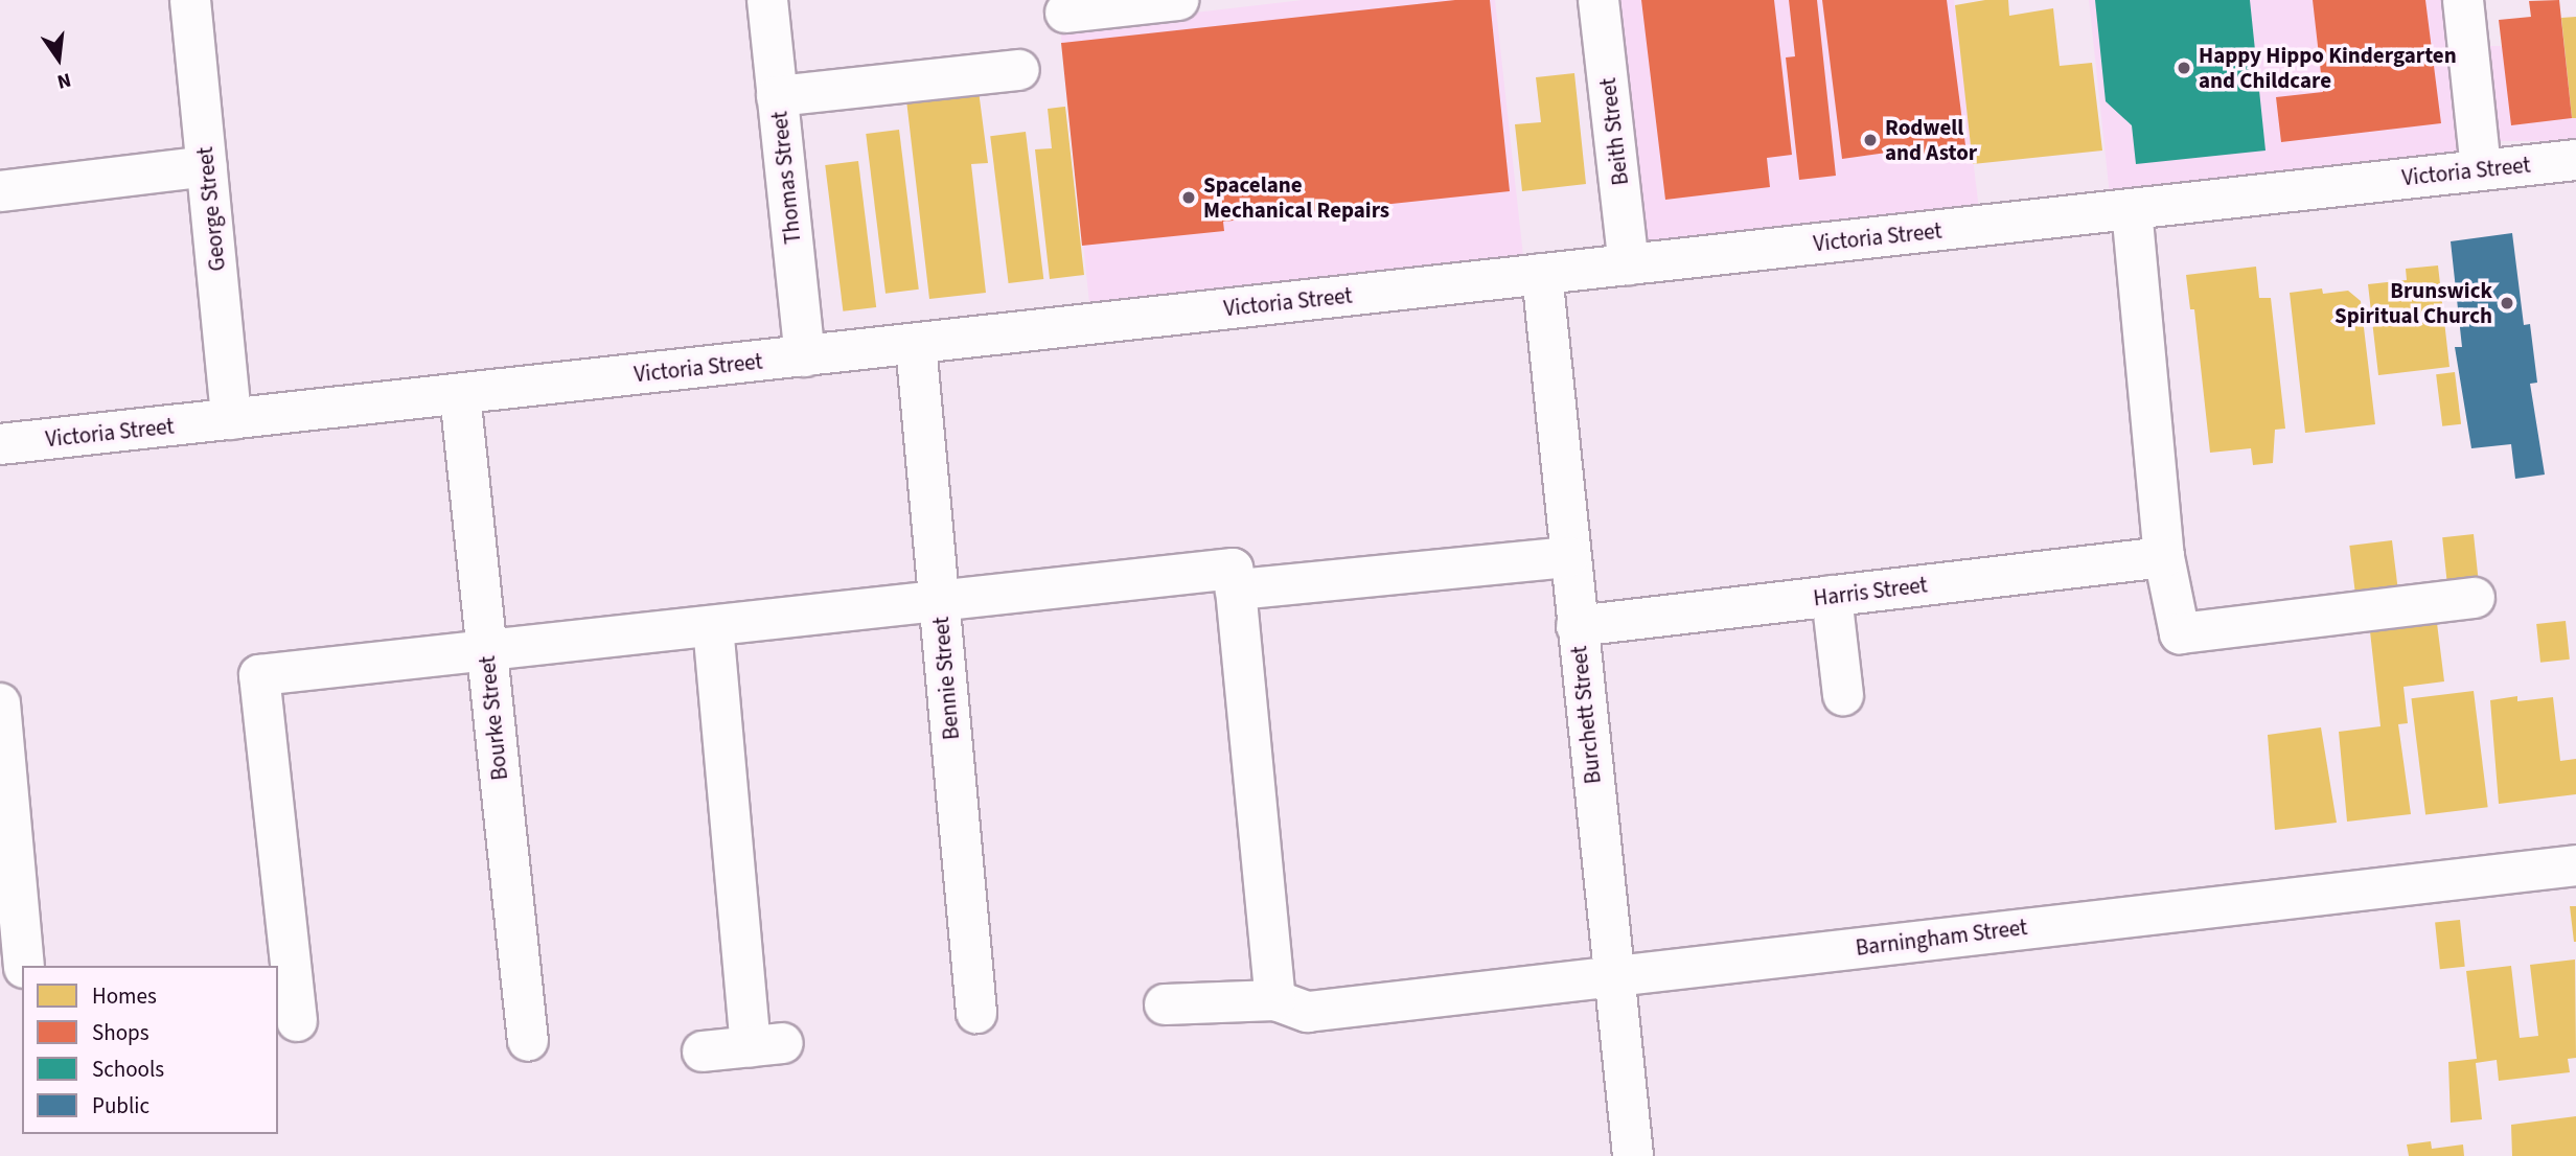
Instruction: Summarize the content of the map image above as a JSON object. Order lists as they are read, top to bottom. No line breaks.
{"streets":{"street":["Beith Street","Victoria Street","Thomas Street","George Street","Harris Street","Bennie Street","Burchett Street","Bourke Street","Barningham Street"]},"crossings":[["Beith Street","Victoria Street"],["Victoria Street","Thomas Street"],["Victoria Street","George Street"],["Victoria Street","Bennie Street"],["Victoria Street","Burchett Street"],["Victoria Street","Bourke Street"],["Harris Street","Burchett Street"],["Burchett Street","Barningham Street"]],"places":["Happy Hippo Kindergarten and Childcare","Rodwell and Astor","Spacelane Mechanical Repairs","Brunswick Spiritual Church"],"legend":["Homes","Shops","Schools","Public"],"north":"bottom"}
